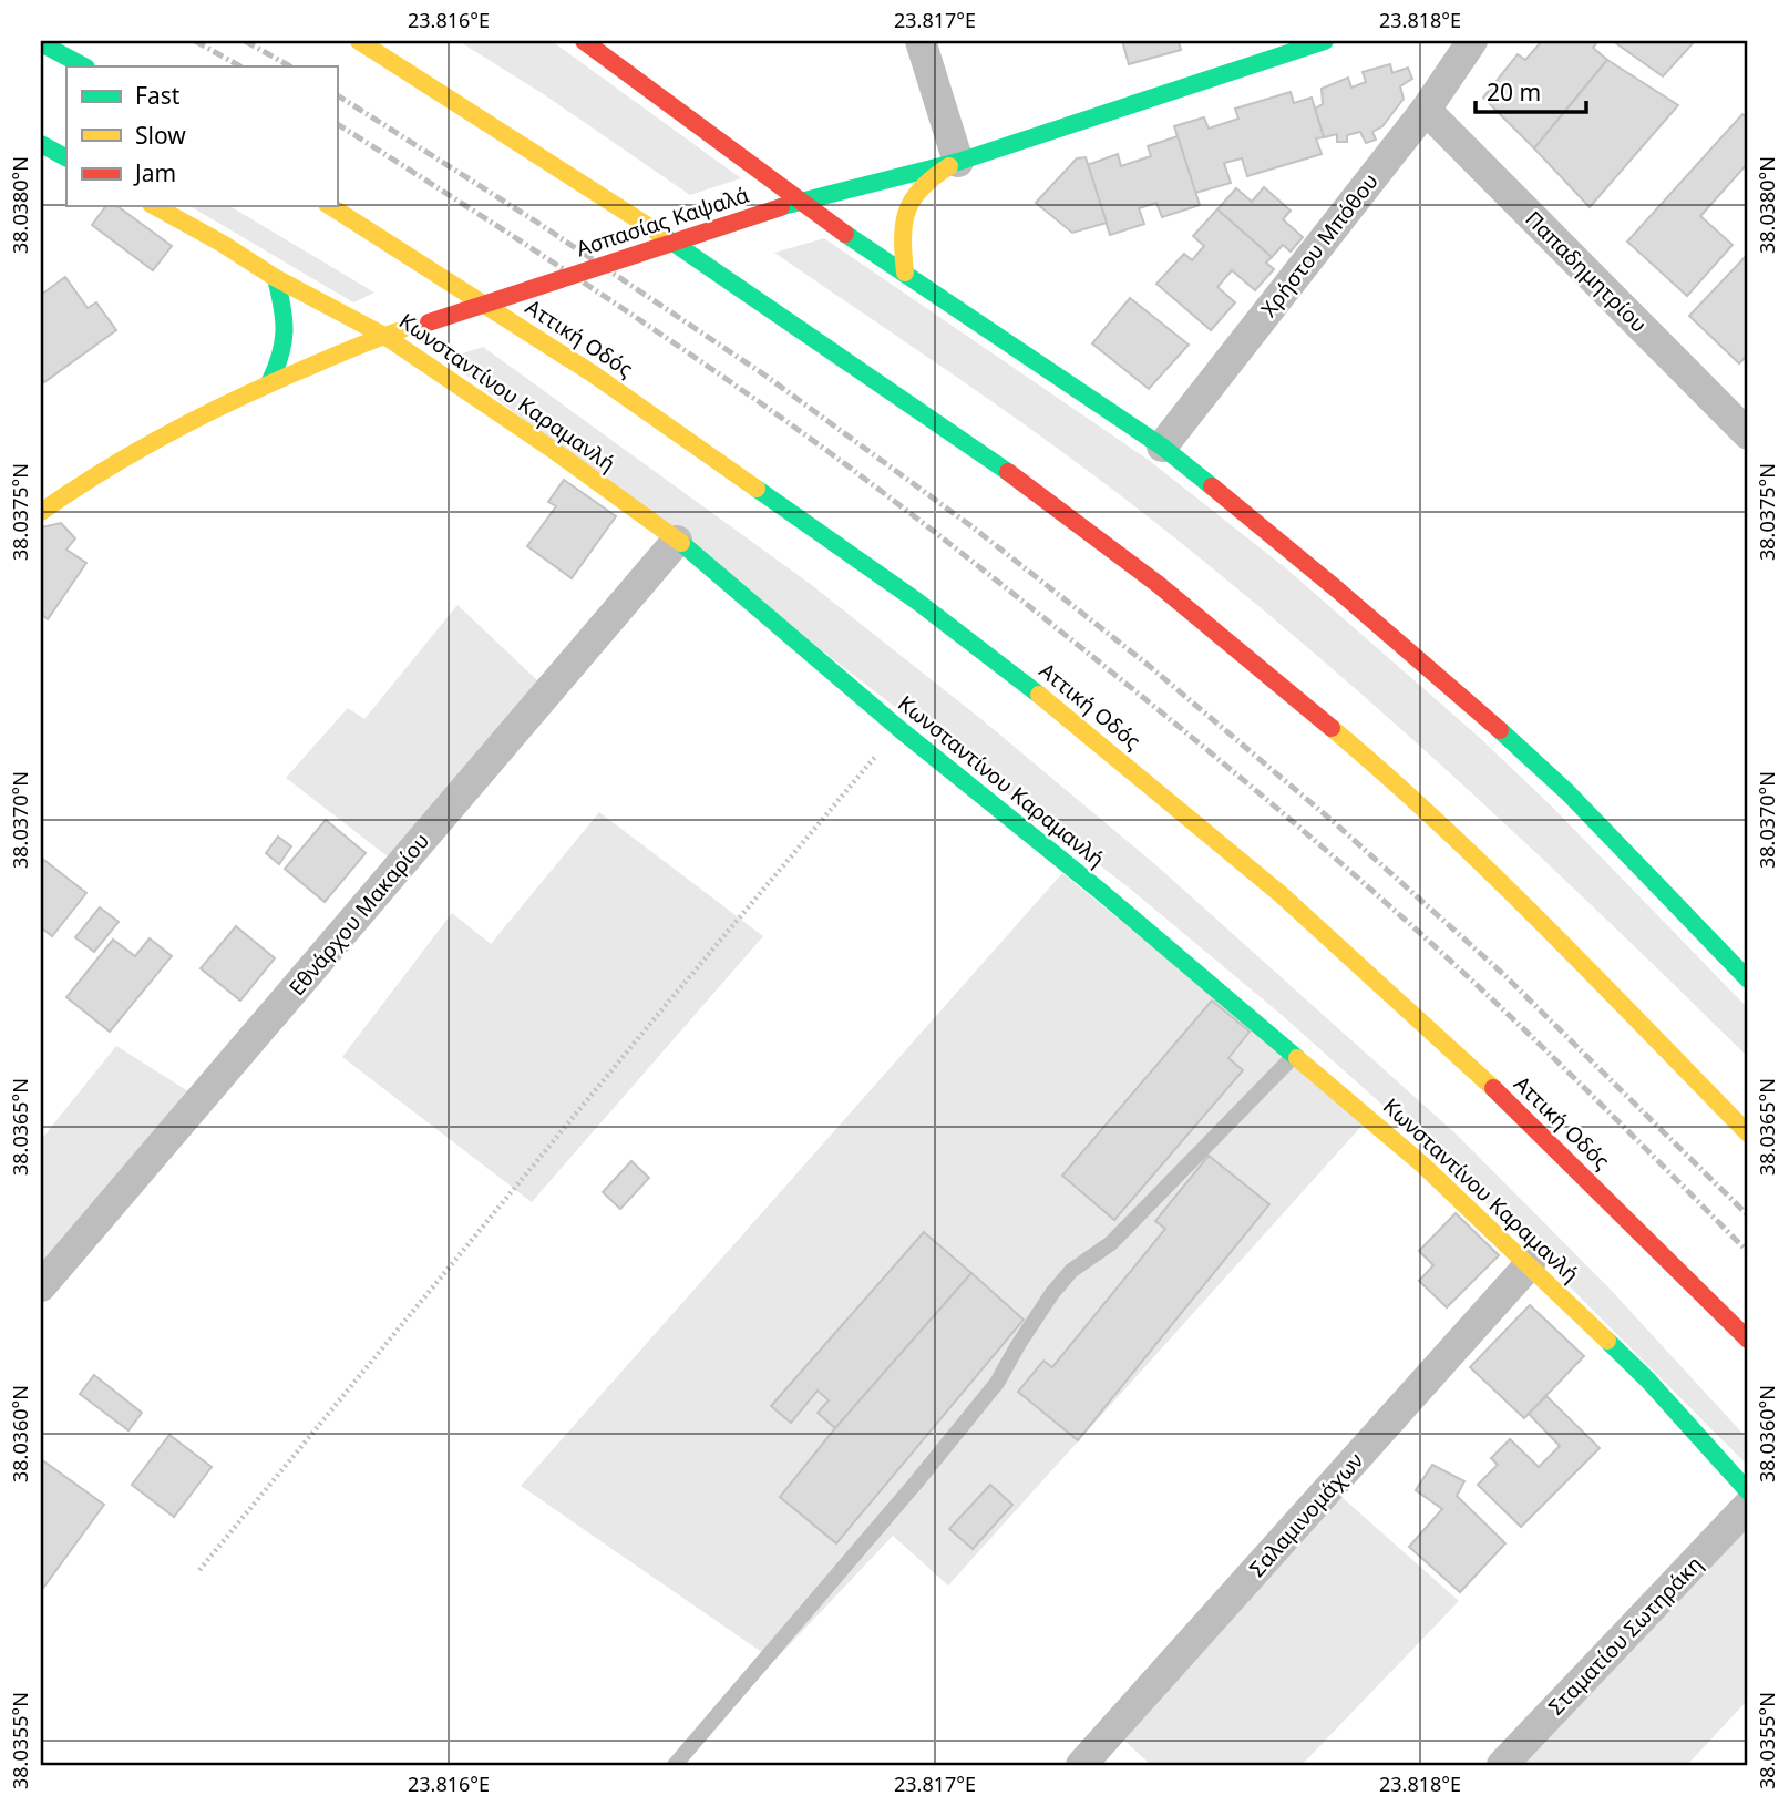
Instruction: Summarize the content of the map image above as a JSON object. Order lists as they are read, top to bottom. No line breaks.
{"streets":{"main road":["Ασπασίας Καψαλά","Αττική Οδός","Κωνσταντίνου Καραμανλή"],"street":["Χρήστου Μπόθου","Παπαδημητρίου","Εθνάρχου Μακαρίου","Σαλαμινομάχων","Σταματίου Σωτηράκη"]},"crossings":[["Ασπασίας Καψαλά","Κωνσταντίνου Καραμανλή"],["Χρήστου Μπόθου","Παπαδημητρίου"],["Κωνσταντίνου Καραμανλή","Εθνάρχου Μακαρίου"],["Κωνσταντίνου Καραμανλή","Σαλαμινομάχων"]],"legend":["Fast","Slow","Jam"],"scale_bar":"20 m","coordinates":["23.816°E","23.817°E","23.818°E","38.0380°N","38.0375°N","38.0370°N","38.0365°N","38.0360°N","38.0355°N"]}
